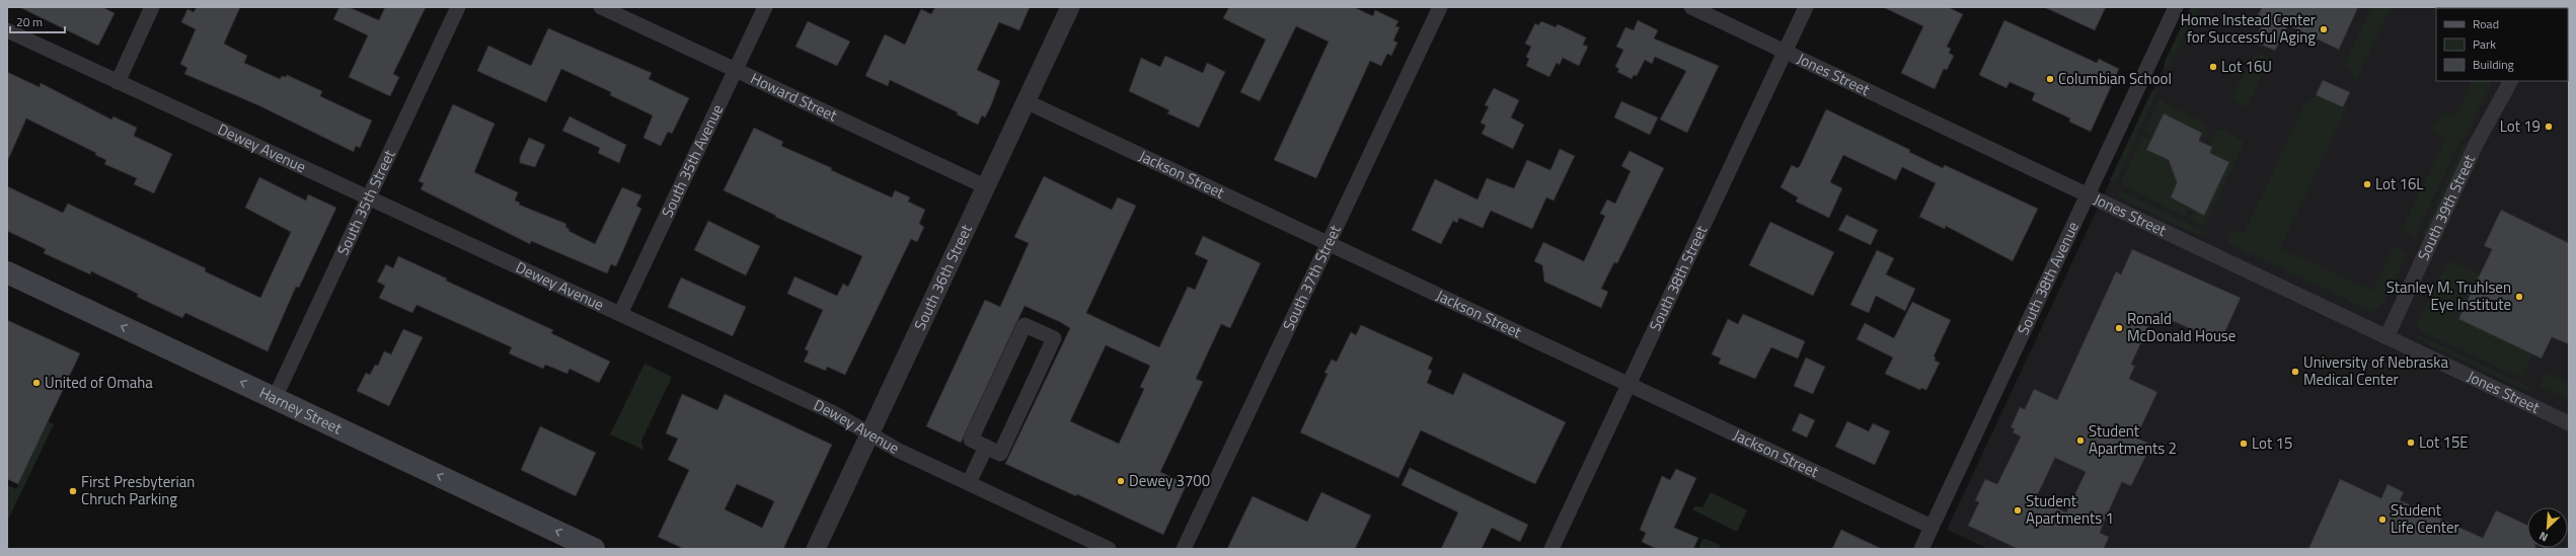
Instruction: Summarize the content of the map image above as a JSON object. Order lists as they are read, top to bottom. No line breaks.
{"streets":{"main road":["Harney Street"],"street":["Jones Street","Howard Street","Dewey Avenue","South 35th Avenue","Jackson Street","South 35th Street","South 39th Street","South 37th Street","South 38th Street","South 36th Street","South 38th Avenue"]},"crossings":[["Jones Street","South 39th Street"],["Jones Street","South 38th Street"],["Jones Street","South 38th Avenue"],["Howard Street","South 35th Avenue"],["Howard Street","South 36th Street"],["Dewey Avenue","South 35th Avenue"],["Dewey Avenue","South 35th Street"],["Dewey Avenue","South 36th Street"],["Jackson Street","South 37th Street"],["Jackson Street","South 38th Street"],["Jackson Street","South 36th Street"],["Jackson Street","South 38th Avenue"],["South 35th Street","Harney Street"]],"one_way":["Harney Street"],"places":["Home Instead Center for Successful Aging","Lot 16U","Columbian School","Lot 19","Lot 16L","Stanley M. Truhlsen Eye Institute","Ronald McDonald House","University of Nebraska Medical Center","United of Omaha","Student Apartments 2","Lot 15E","Lot 15","Dewey 3700","First Presbyterian Chruch Parking","Student Apartments 1","Student Life Center"],"legend":["Road","Park","Building"],"scale_bar":"20 m","north":"bottom left"}
